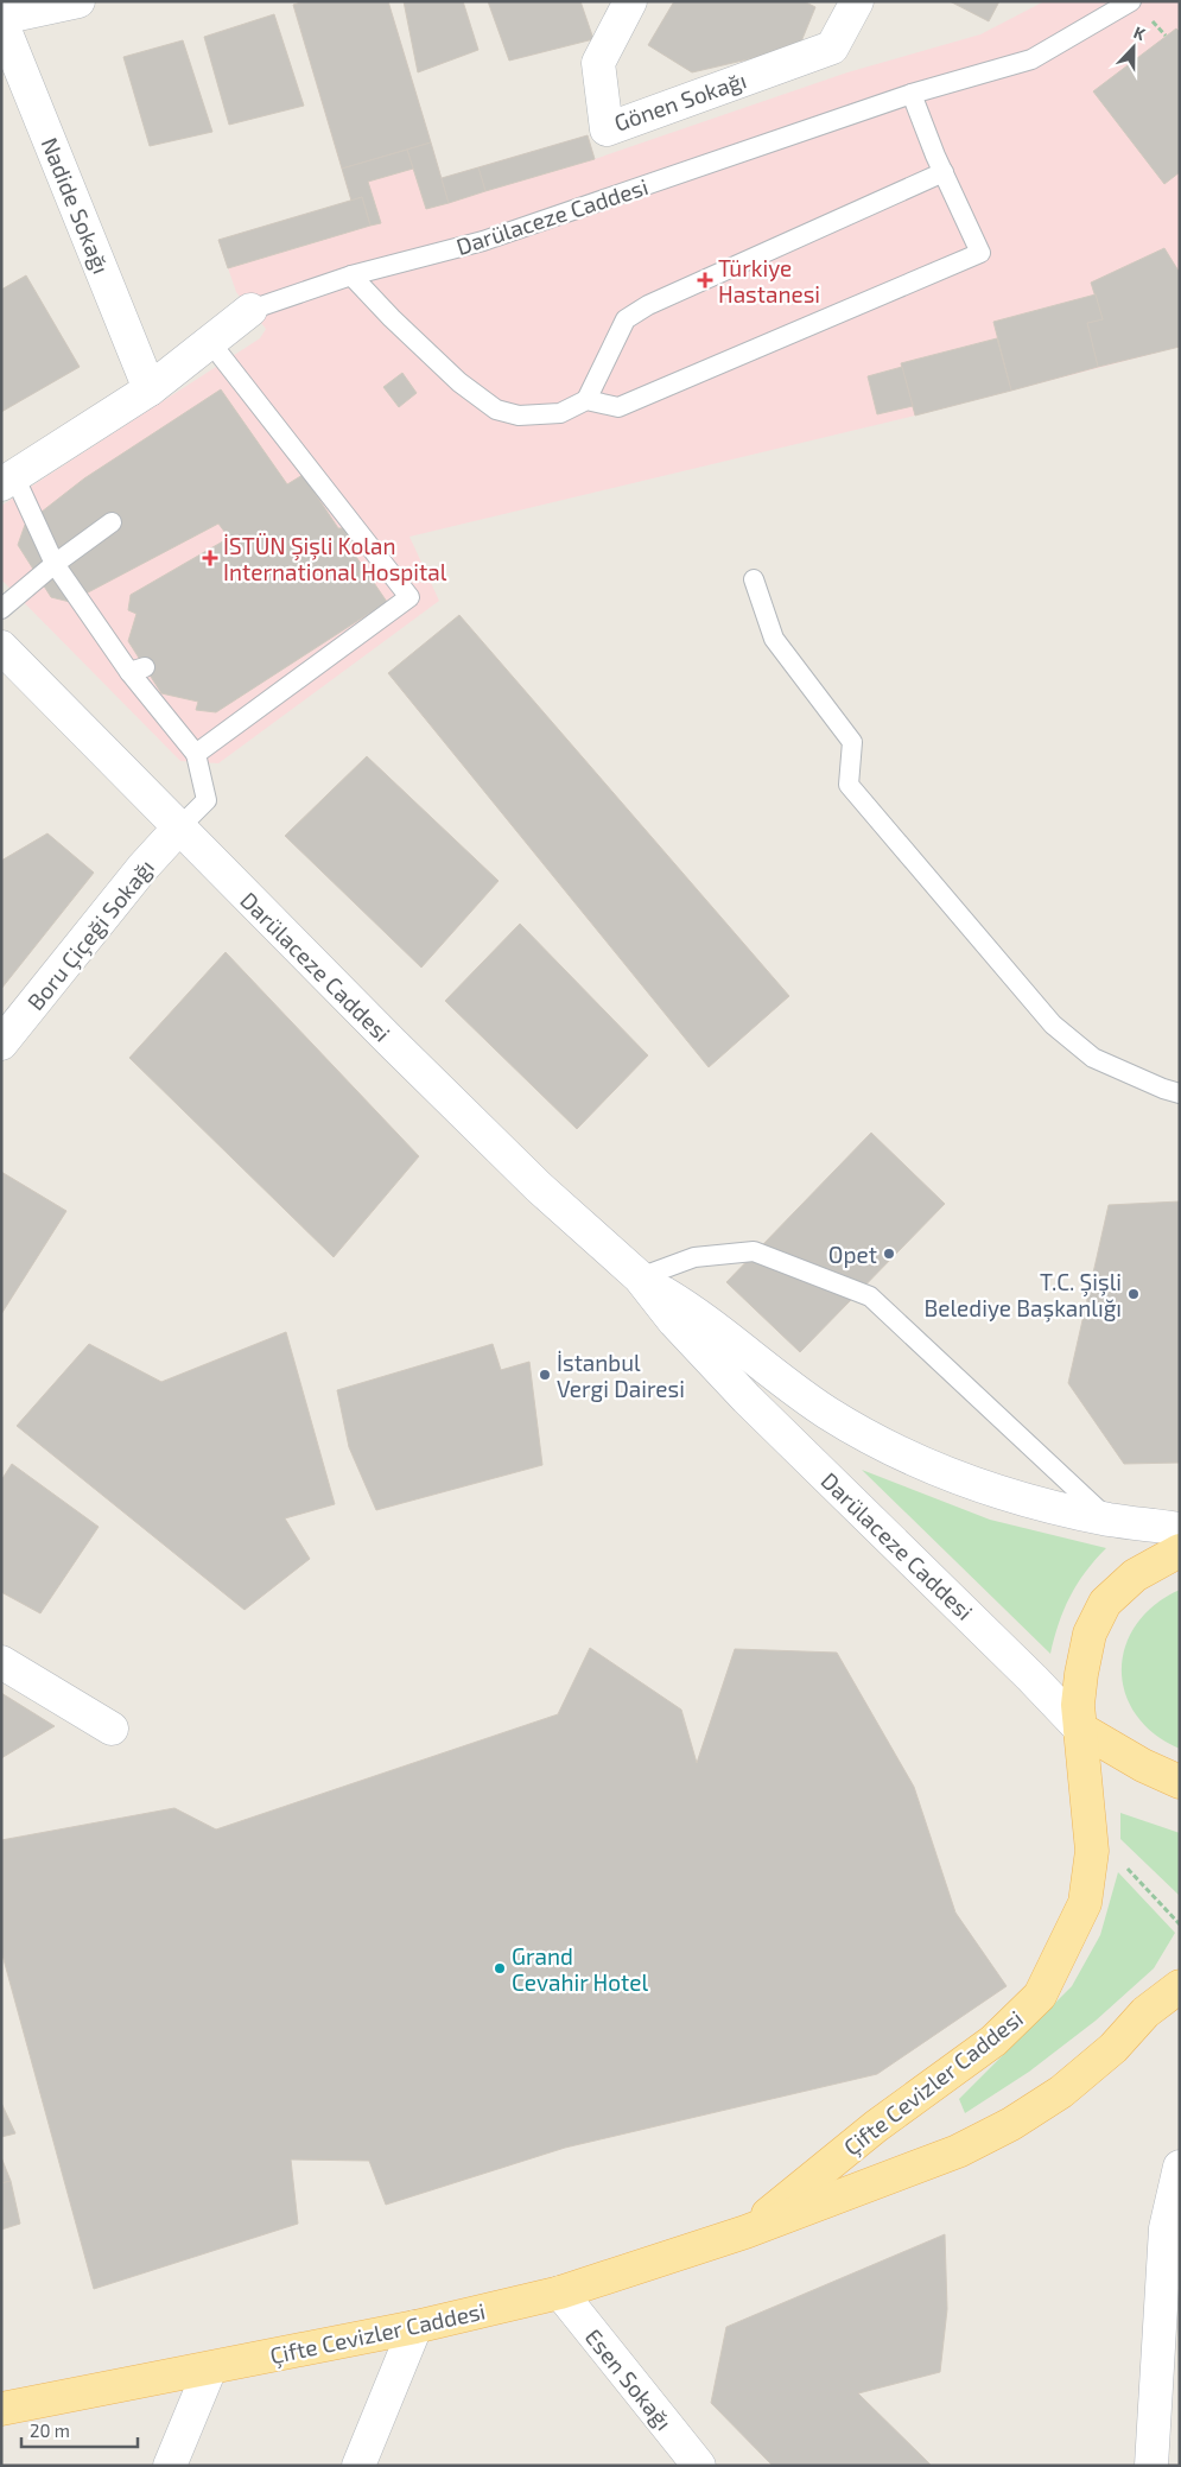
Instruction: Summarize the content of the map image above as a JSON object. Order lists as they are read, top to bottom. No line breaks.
{"streets":{"main road":["Darülaceze Caddesi","Çifte Cevizler Caddesi"],"street":["Gönen Sokağı","Nadide Sokağı","Boru Çiçeği Sokağı","Esen Sokağı"]},"crossings":[["Nadide Sokağı","Darülaceze Caddesi"],["Darülaceze Caddesi","Boru Çiçeği Sokağı"],["Darülaceze Caddesi","Çifte Cevizler Caddesi"],["Çifte Cevizler Caddesi","Esen Sokağı"]],"places":{"health":["Türkiye Hastanesi","İSTÜN Şişli Kolan International Hospital"],"other":["Opet","T.C. Şişli Belediye Başkanlığı","İstanbul Vergi Dairesi","Grand Cevahir Hotel"]},"scale_bar":"20 m","north":"top"}
